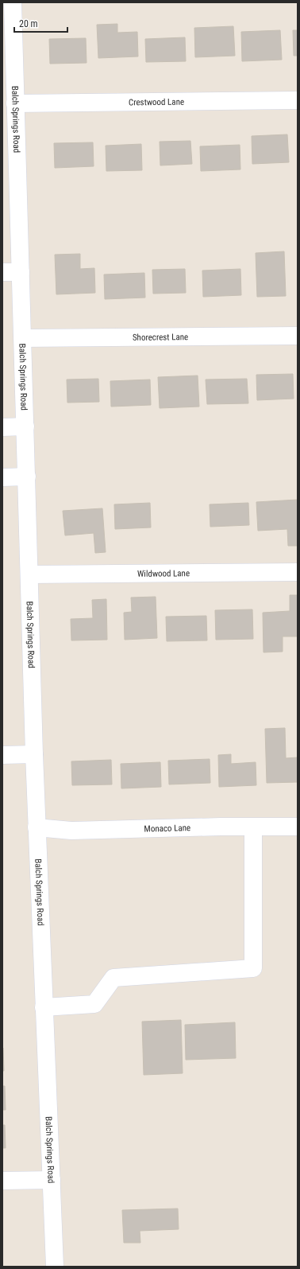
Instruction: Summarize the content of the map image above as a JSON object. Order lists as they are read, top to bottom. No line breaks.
{"streets":{"street":["Crestwood Lane","Balch Springs Road","Shorecrest Lane","Wildwood Lane","Monaco Lane"]},"crossings":[["Crestwood Lane","Balch Springs Road"],["Balch Springs Road","Shorecrest Lane"],["Balch Springs Road","Wildwood Lane"],["Balch Springs Road","Monaco Lane"]],"scale_bar":"20 m"}
